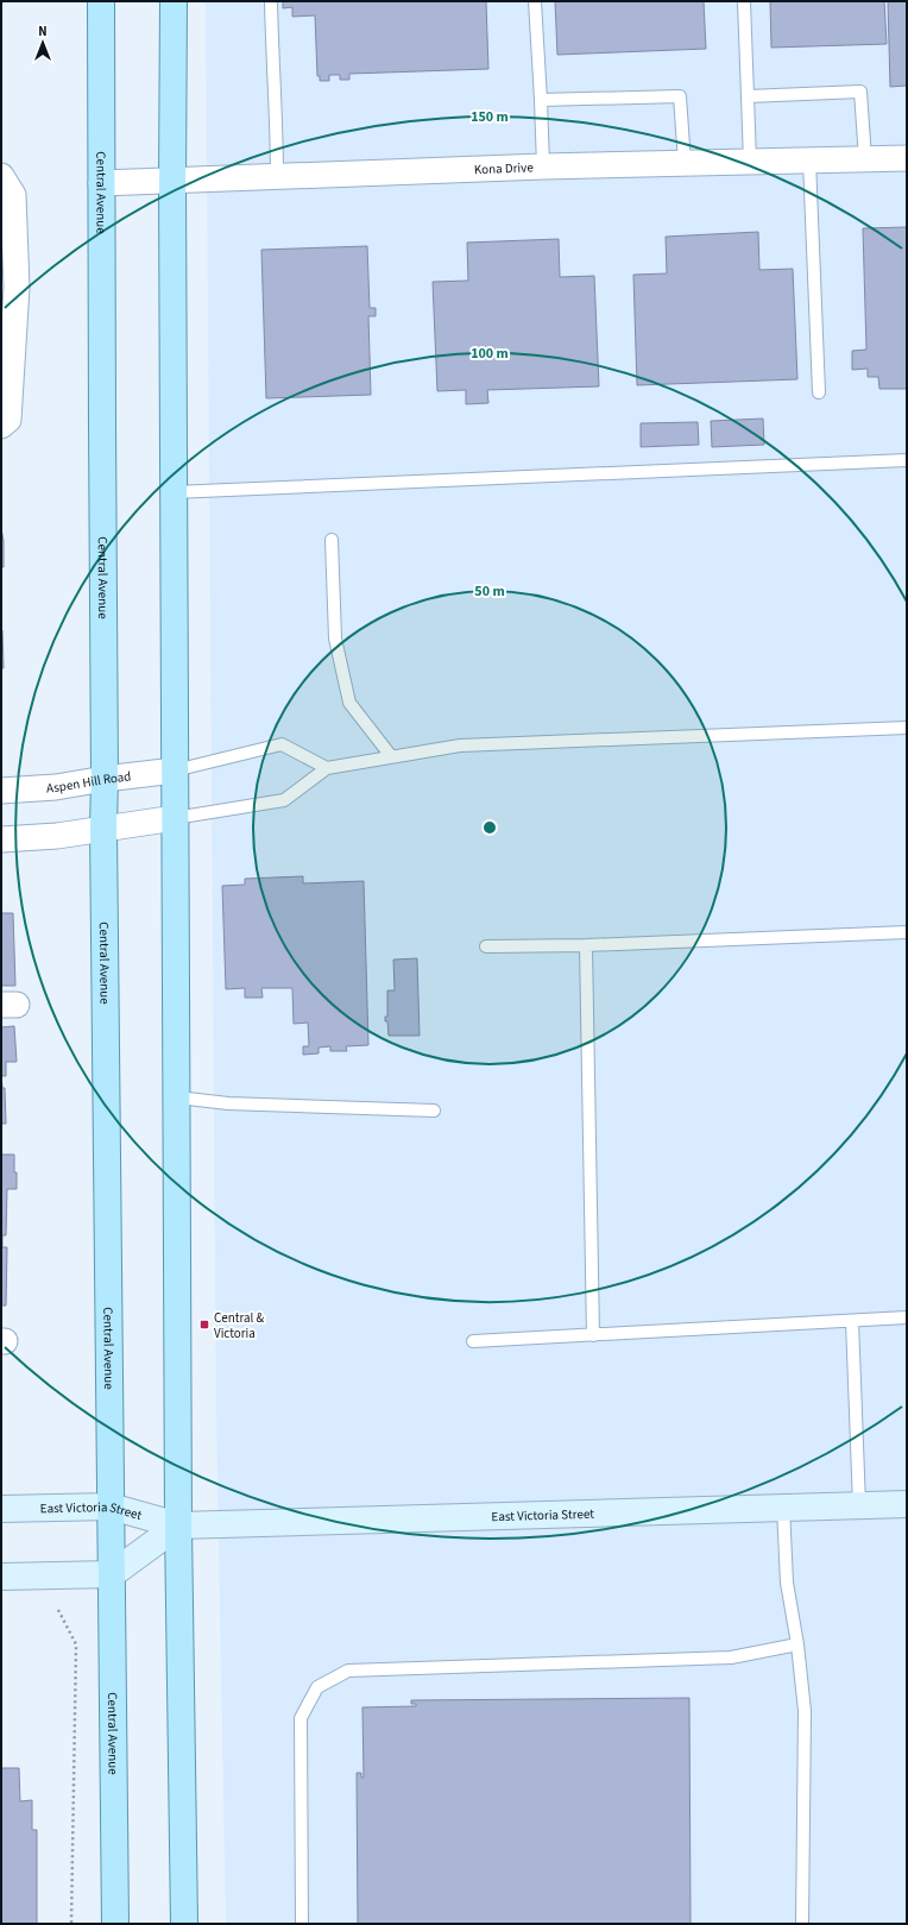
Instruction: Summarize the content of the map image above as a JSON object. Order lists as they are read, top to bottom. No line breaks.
{"streets":{"main road":["Central Avenue","East Victoria Street"],"street":["Kona Drive","Aspen Hill Road"]},"crossings":[["Kona Drive","Central Avenue"],["Central Avenue","Aspen Hill Road"],["Central Avenue","East Victoria Street"]],"places":{"transit":["Central & Victoria"]},"north":"top","rings":["150 m","100 m","50 m"]}
